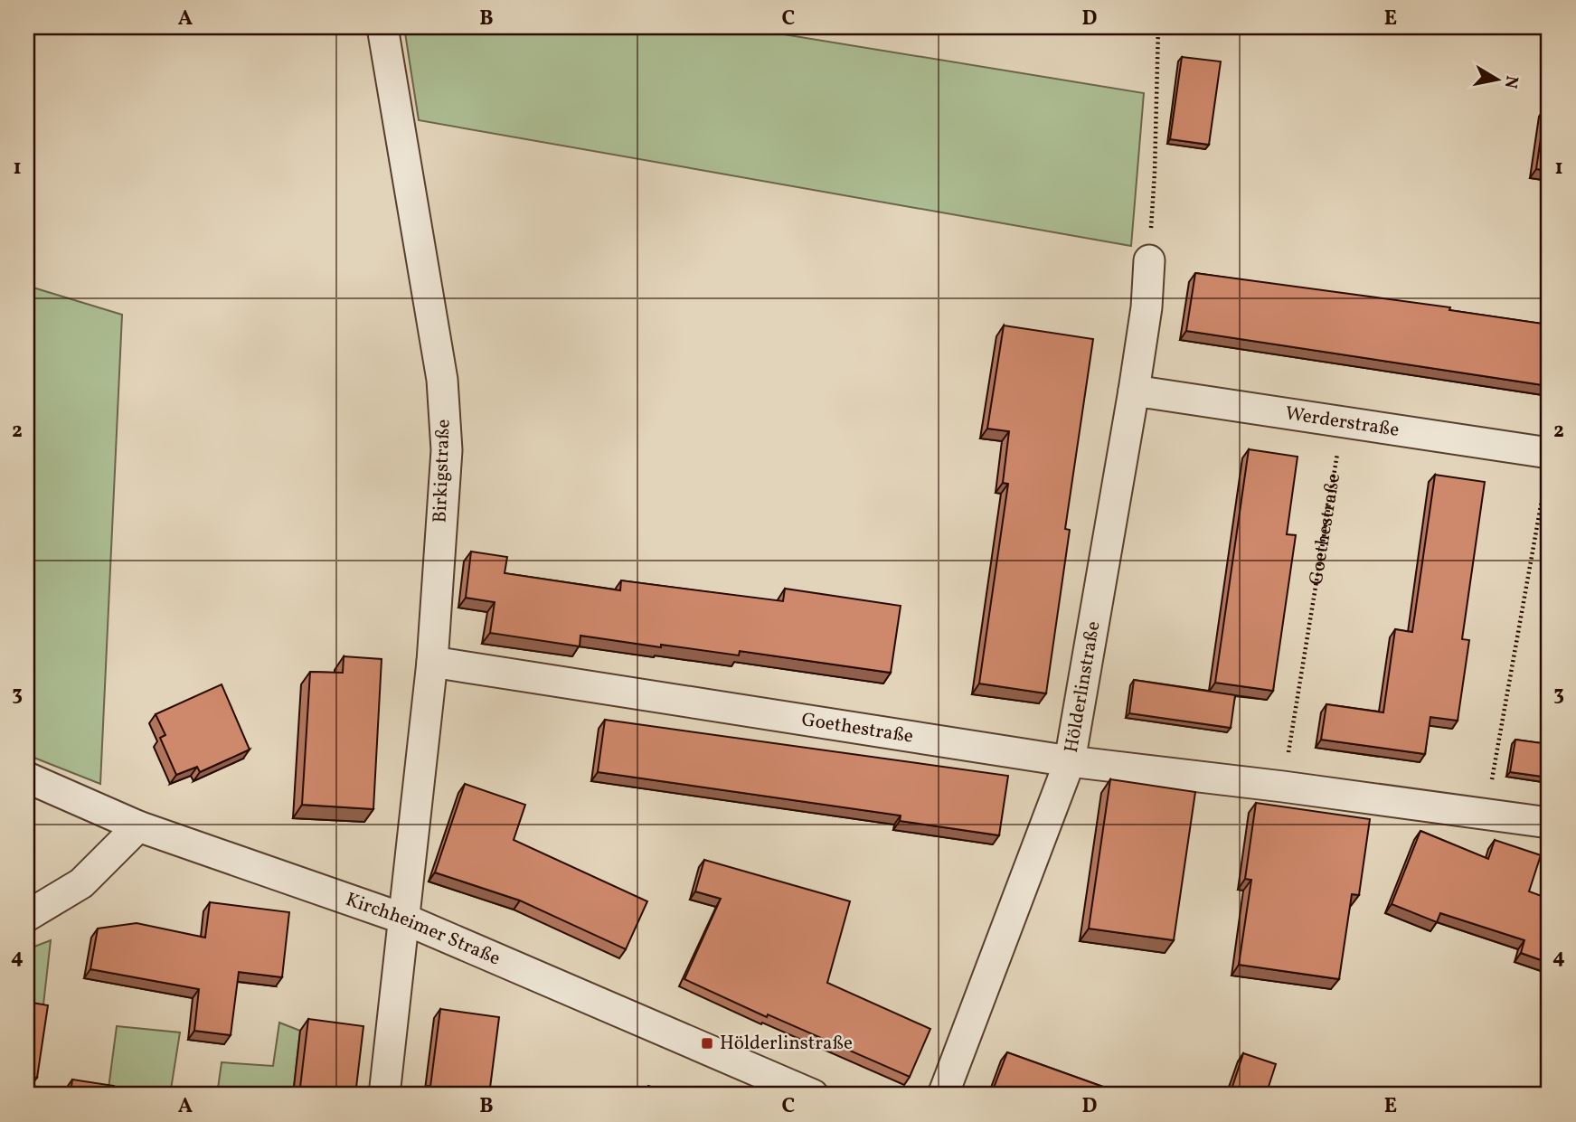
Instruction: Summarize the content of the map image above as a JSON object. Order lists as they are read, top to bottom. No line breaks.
{"streets":{"street":["Werderstraße","Birkigstraße","Goethestraße","Hölderlinstraße","Kirchheimer Straße"]},"crossings":[["Werderstraße","Goethestraße"],["Werderstraße","Hölderlinstraße"],["Birkigstraße","Goethestraße"],["Birkigstraße","Kirchheimer Straße"],["Goethestraße","Hölderlinstraße"]],"places":{"transit":["Hölderlinstraße"]},"north":"right","grid":{"columns":["A","B","C","D","E"],"rows":["1","2","3","4"]}}
